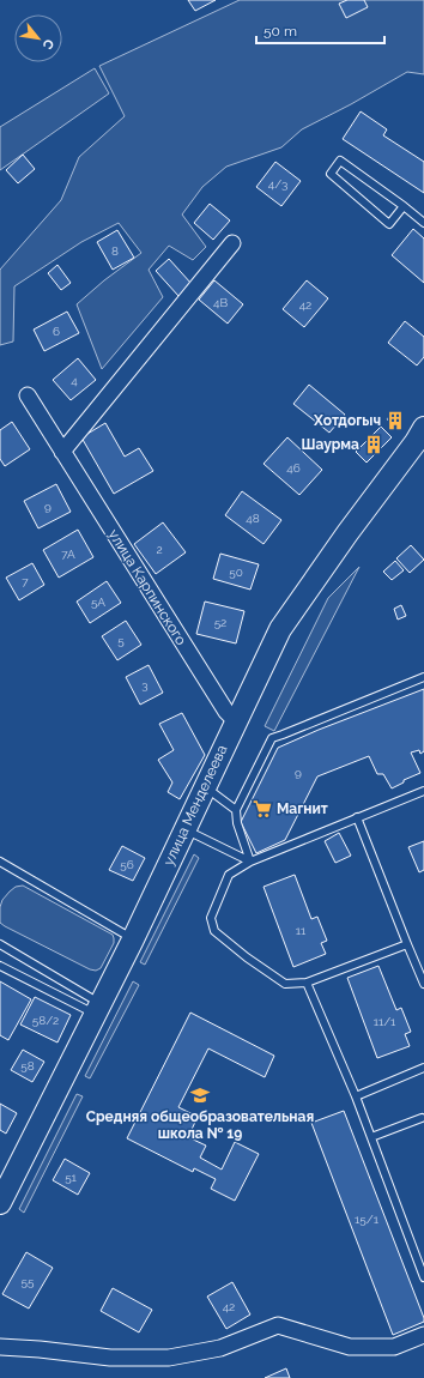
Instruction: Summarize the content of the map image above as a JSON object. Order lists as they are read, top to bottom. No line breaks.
{"streets":{"main road":["улица Менделеева"],"street":["улица Карпинского"]},"crossings":[["улица Карпинского","улица Менделеева"]],"places":{"building":["Хотдогыч","Шаурма"],"supermarket":["Магнит"],"school or university":["Средняя общеобразовательная школа № 19"]},"house_numbers":["4/3","8","4В","42","6","4","46","9","48","2","7А","50","7","5А","52","5","3","9","56","11","58/2","11/1","58","51","15/1","55","42"],"scale_bar":"50 m","north":"bottom right"}
